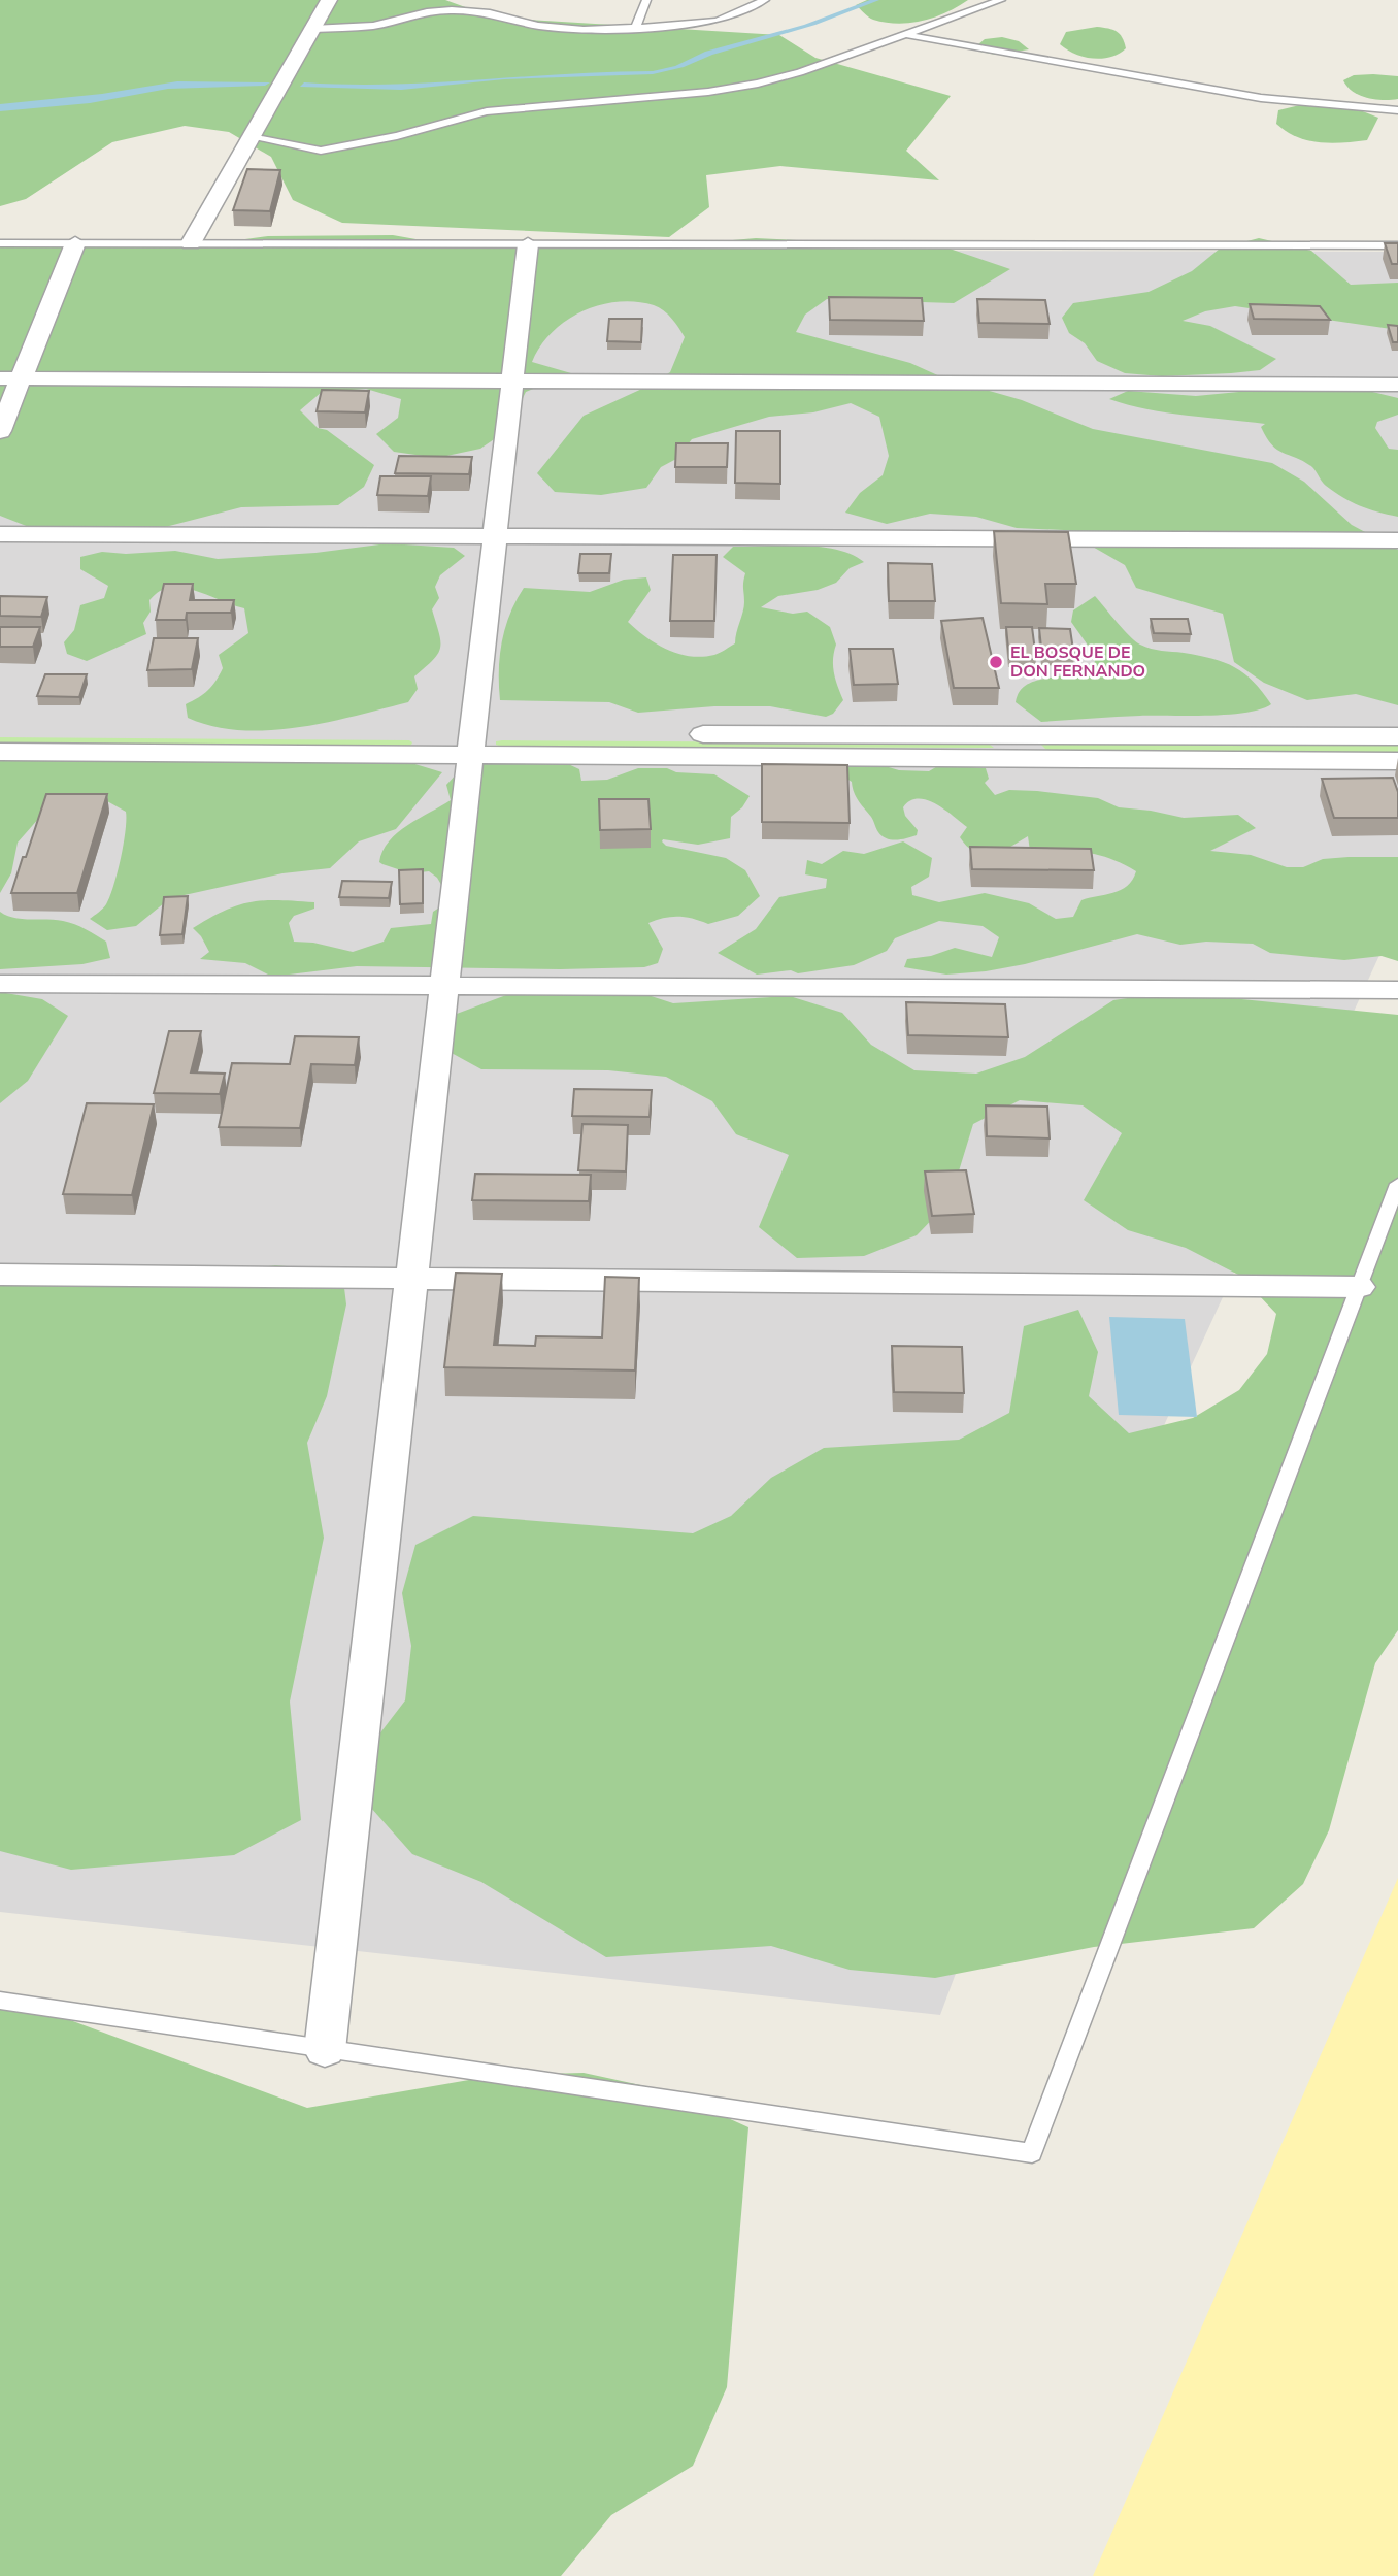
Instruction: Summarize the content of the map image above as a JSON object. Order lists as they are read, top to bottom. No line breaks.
{"places":["EL BOSQUE DE DON FERNANDO"]}
